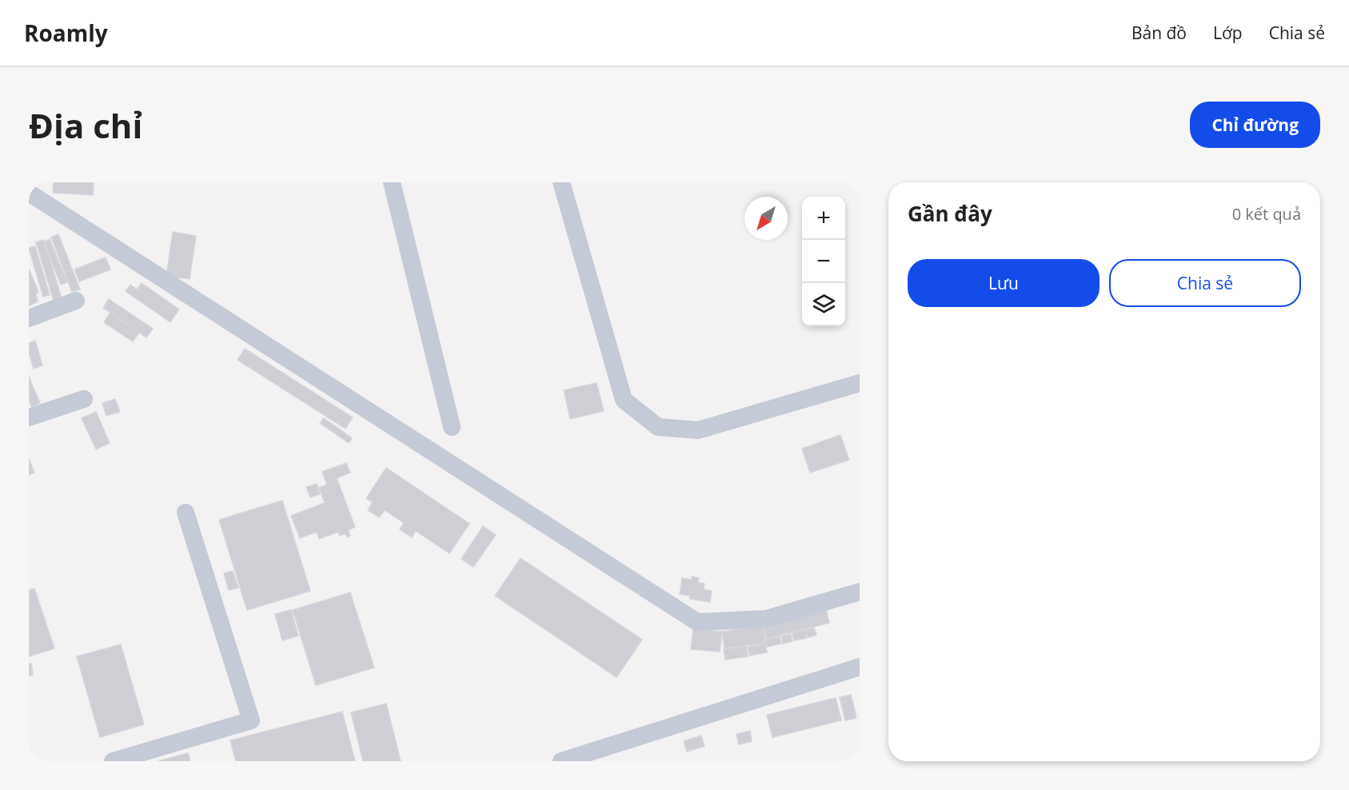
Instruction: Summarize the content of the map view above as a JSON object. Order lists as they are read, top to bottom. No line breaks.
{"north":"bottom left","page":{"header":"Roamly","nav":["Bản đồ","Lớp","Chia sẻ"],"buttons":["Chỉ đường",["Lưu","Chia sẻ"]],"title":"Địa chỉ","heading":["Gần đây","0 kết quả"],"map_buttons":["+","−"]}}
